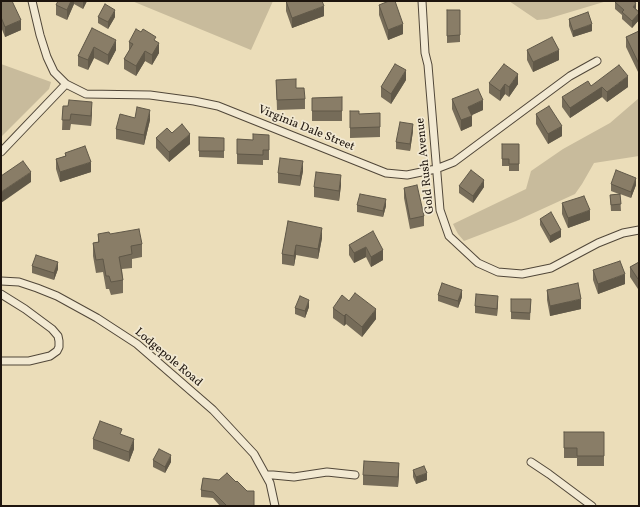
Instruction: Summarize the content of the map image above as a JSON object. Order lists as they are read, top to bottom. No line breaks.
{"streets":{"street":["Virginia Dale Street","Gold Rush Avenue","Lodgepole Road"]},"crossings":[["Virginia Dale Street","Gold Rush Avenue"]]}
